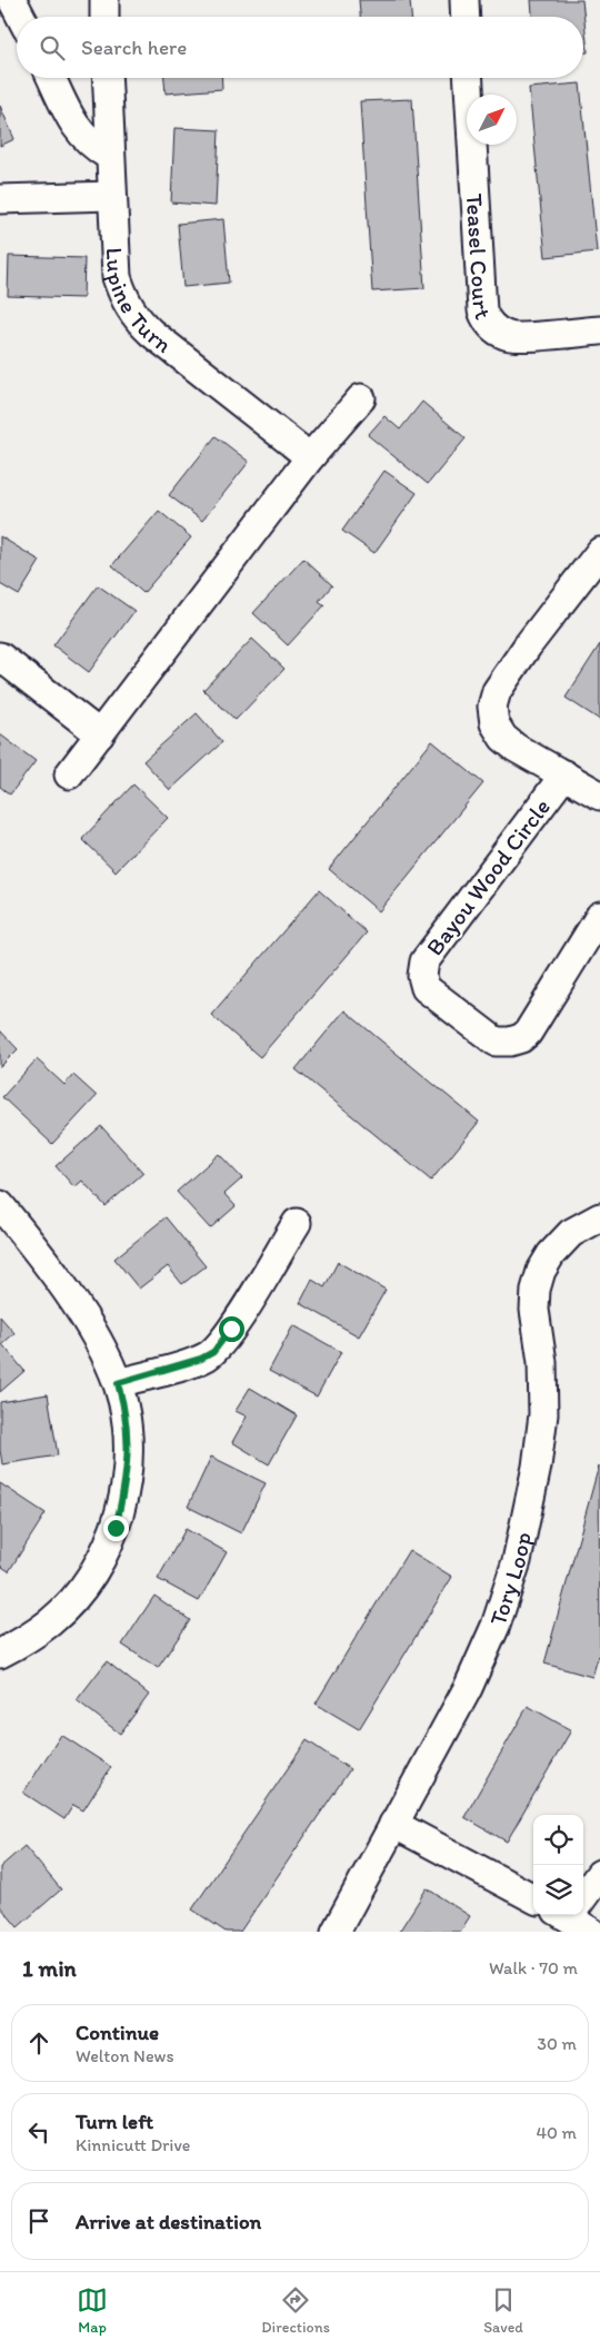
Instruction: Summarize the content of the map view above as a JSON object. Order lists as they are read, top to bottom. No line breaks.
{"streets":{"street":["Teasel Court","Lupine Turn","Bayou Wood Circle","Tory Loop"]},"north":"top right","page":{"search":"Search here","heading":["1 min","Walk · 70 m"],"list":[["Continue","Welton News","30 m"],["Turn left","Kinnicutt Drive","40 m"],"Arrive at destination"],"nav":["Map","Directions","Saved"]}}
